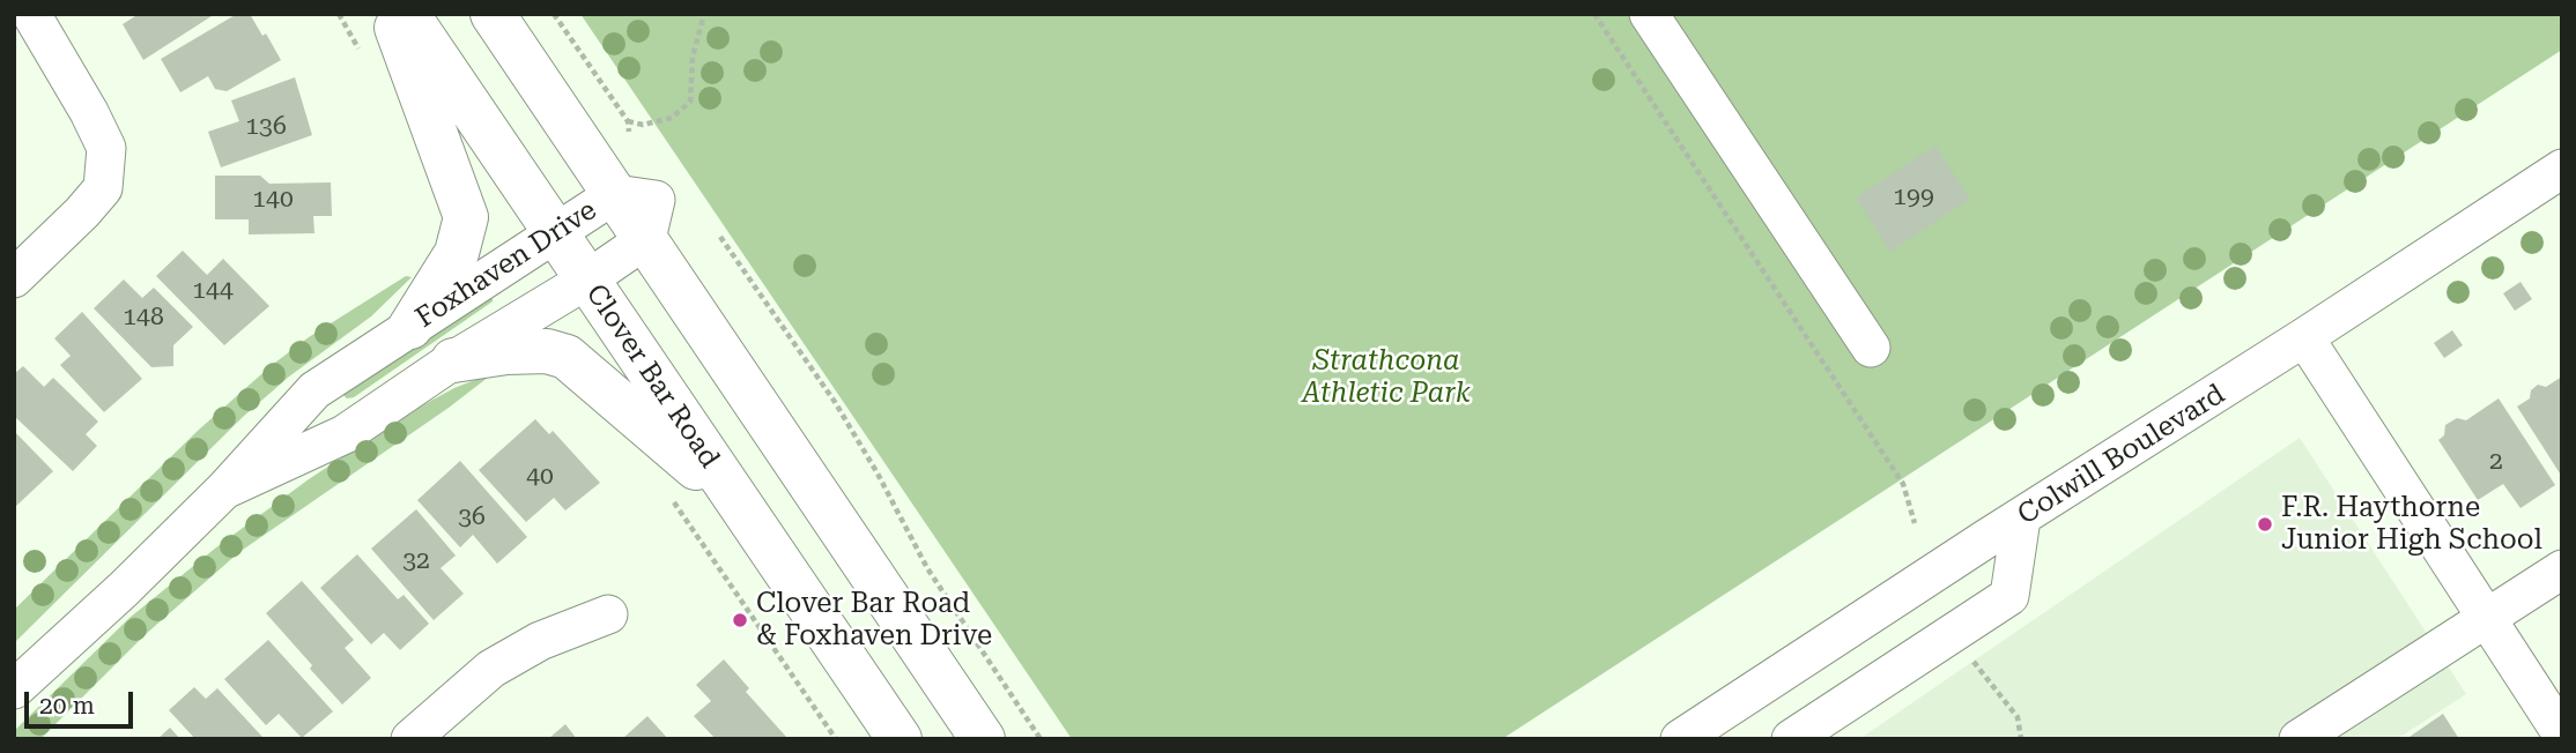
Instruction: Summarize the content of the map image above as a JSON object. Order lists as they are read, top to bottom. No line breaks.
{"streets":{"main road":["Clover Bar Road"],"street":["Foxhaven Drive","Colwill Boulevard"]},"crossings":[["Foxhaven Drive","Clover Bar Road"]],"parks":["Strathcona Athletic Park"],"places":["F.R. Haythorne Junior High School","Clover Bar Road & Foxhaven Drive"],"house_numbers":["136","199","140","144","148","2","40","36","32"],"scale_bar":"20 m"}
